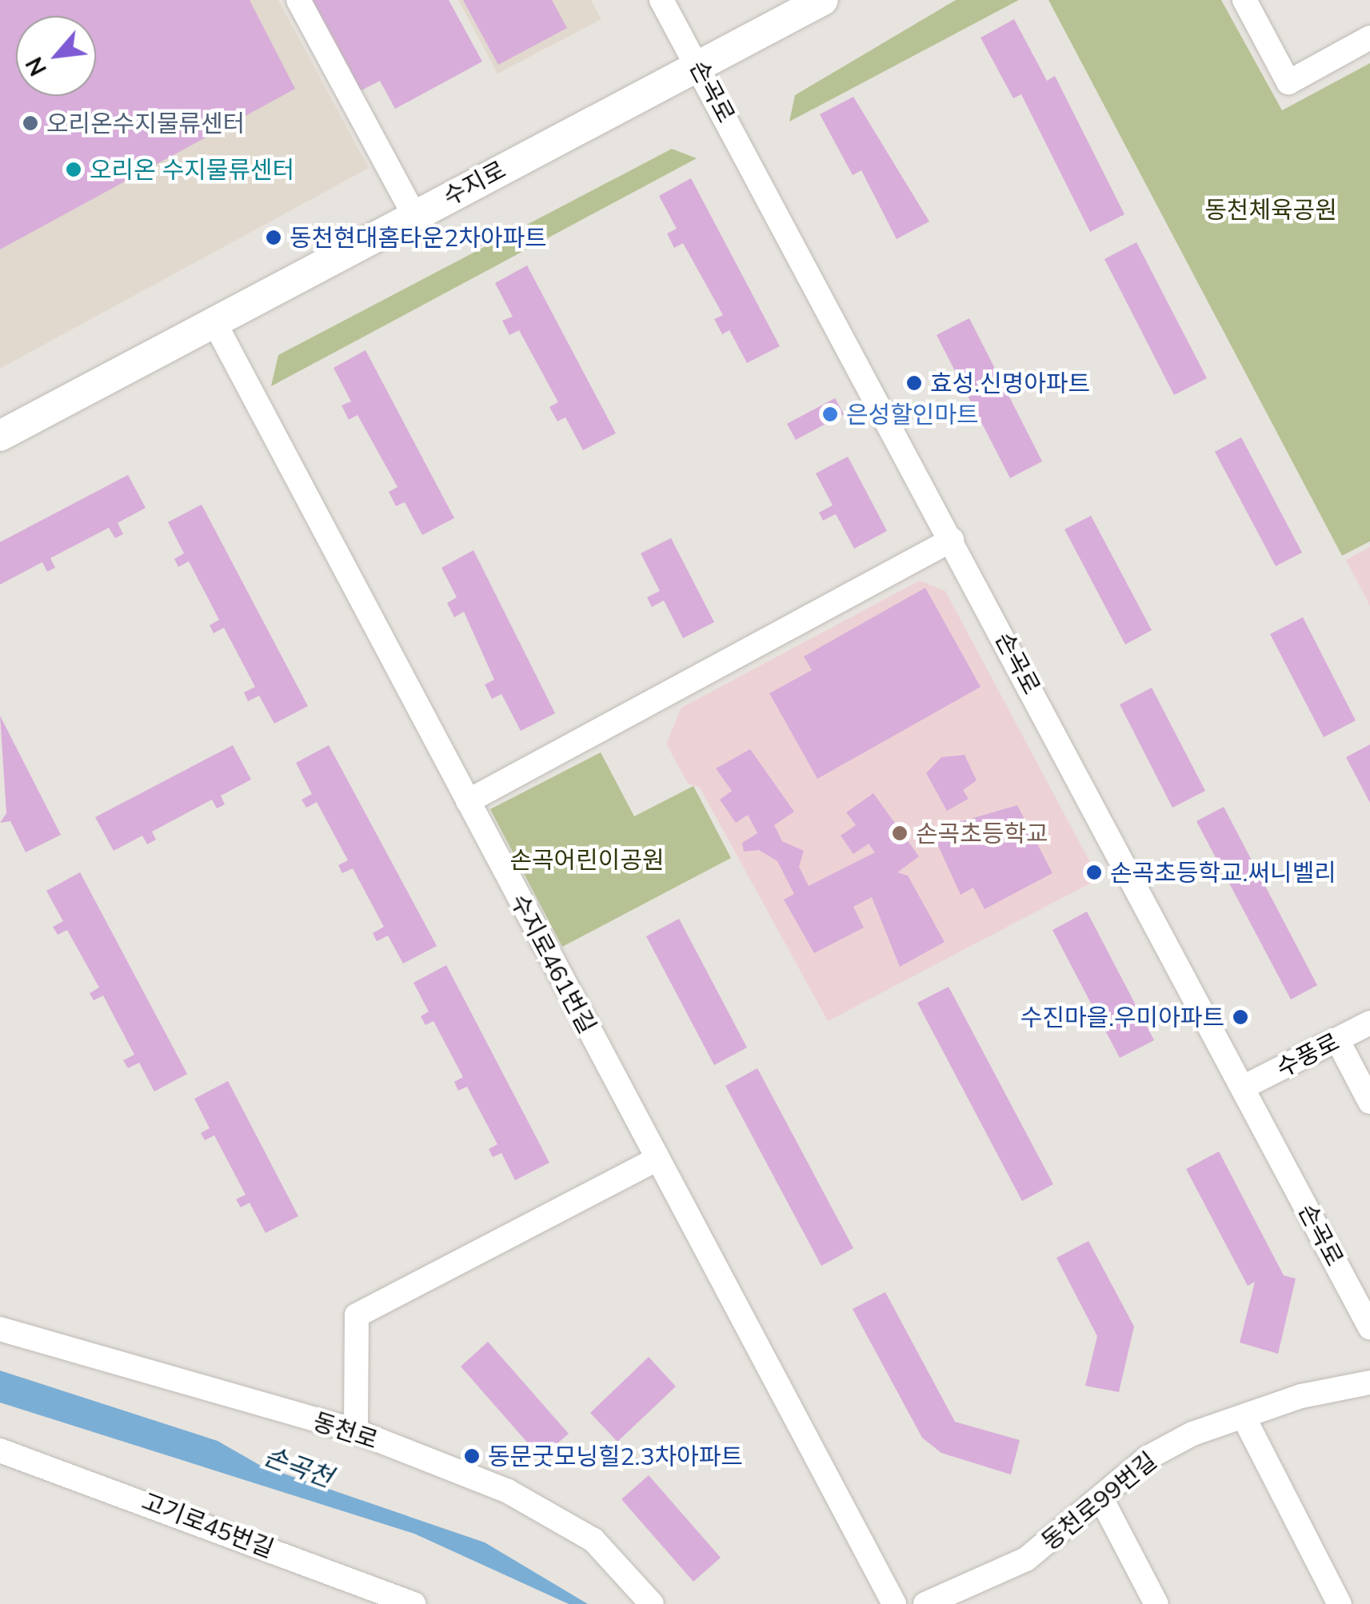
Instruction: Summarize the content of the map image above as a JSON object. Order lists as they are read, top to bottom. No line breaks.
{"streets":{"main road":["수지로"],"street":["손곡로","수지로461번길","수풍로","동천로","동천로99번길","고기로45번길"]},"crossings":[["손곡로","수지로"],["손곡로","수풍로"],["수지로","수지로461번길"]],"water":["손곡천"],"parks":["동천체육공원","손곡어린이공원"],"places":["오리온수지물류센터","오리온 수지물류센터","동천현대홈타운2차아파트","효성.신명아파트","은성할인마트","손곡초등학교","손곡초등학교.써니벨리","수진마을.우미아파트","동문굿모닝힐2.3차아파트"],"north":"bottom left"}
